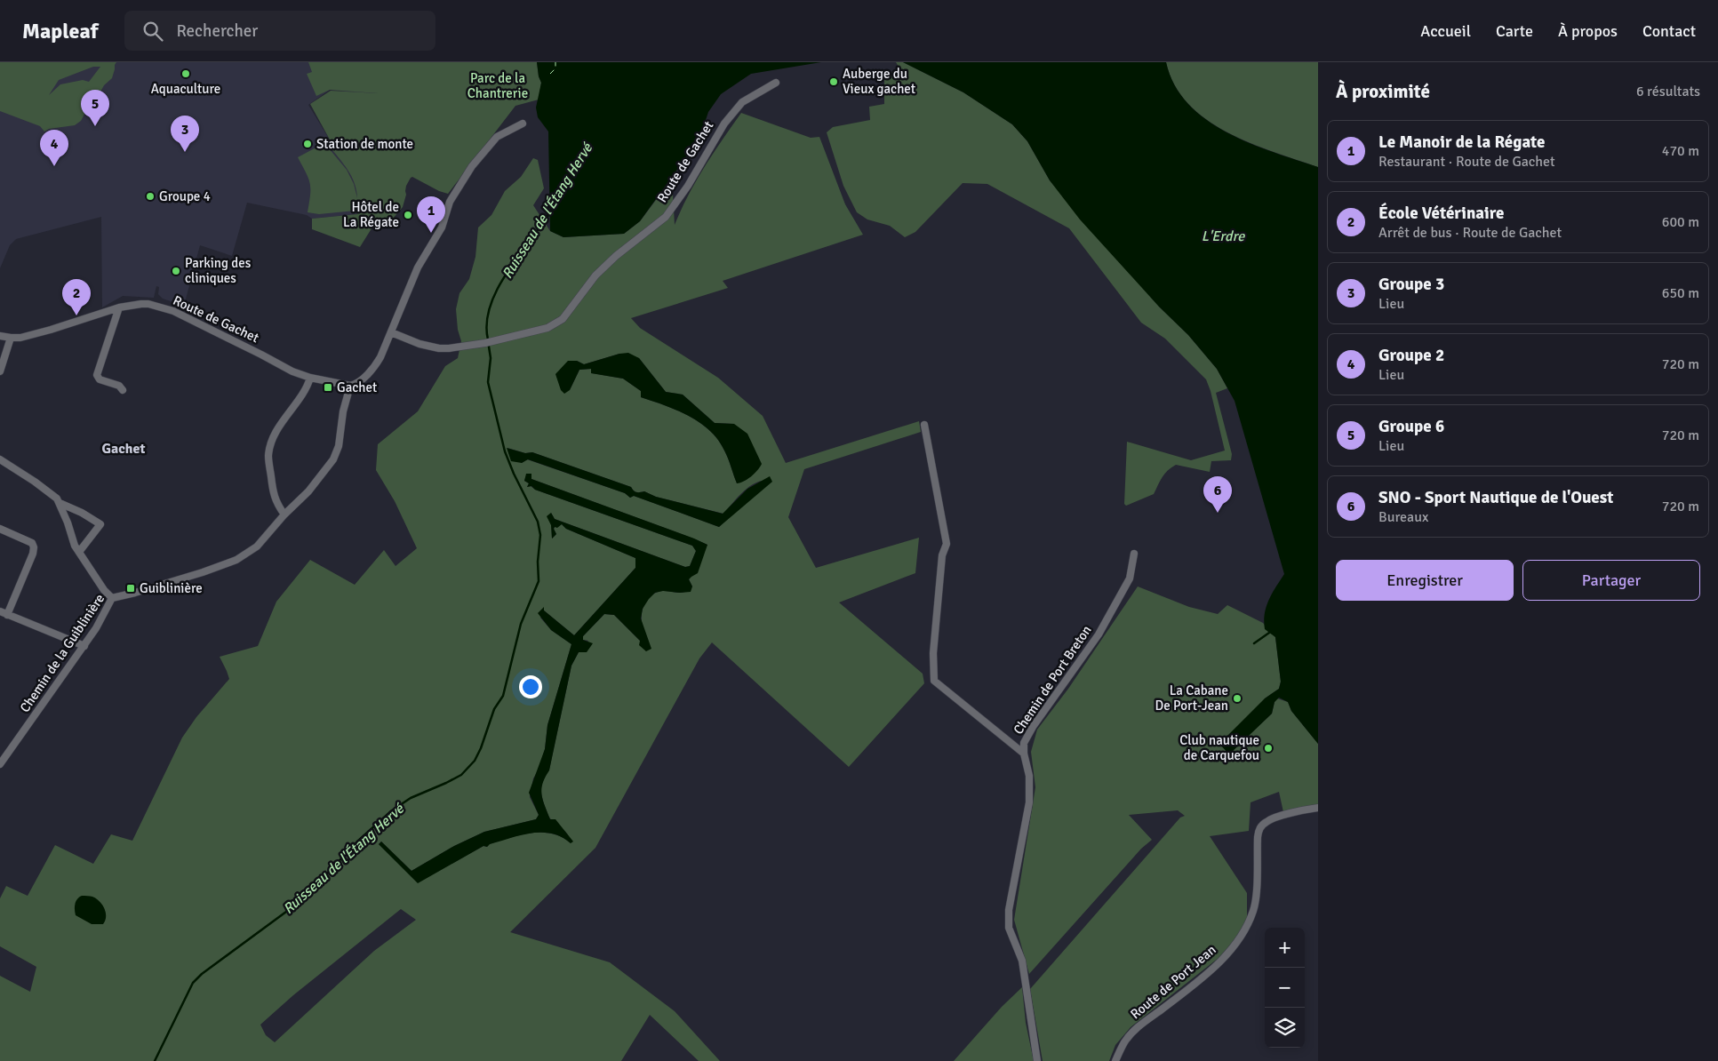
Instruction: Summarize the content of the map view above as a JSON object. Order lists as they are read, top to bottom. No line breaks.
{"streets":{"street":["Route de Gachet","Chemin de la Guiblinière","Chemin de Port Breton","Route de Port Jean"]},"crossings":[["Route de Gachet","Chemin de la Guiblinière"]],"districts":["Gachet"],"water":["Ruisseau de l'Étang Hervé","L'Erdre"],"parks":["Parc de la Chantrerie"],"places":{"other":["Aquaculture","Auberge du Vieux gachet","Station de monte","Groupe 4","Hôtel de La Régate","Parking des cliniques","La Cabane De Port-Jean","Club nautique de Carquefou"],"transit":["Gachet","Guiblinière"]},"page":{"header":"Mapleaf","search":"Rechercher","nav":["Accueil","Carte","À propos","Contact"],"heading":["À proximité","6 résultats"],"pins":["5","3","4","1","2","6"],"list":[{"mark":"1","name":"Le Manoir de la Régate","note":"Restaurant · Route de Gachet","value":"470 m"},{"mark":"2","name":"École Vétérinaire","note":"Arrêt de bus · Route de Gachet","value":"600 m"},{"mark":"3","name":"Groupe 3","note":"Lieu","value":"650 m"},{"mark":"4","name":"Groupe 2","note":"Lieu","value":"720 m"},{"mark":"5","name":"Groupe 6","note":"Lieu","value":"720 m"},{"mark":"6","name":"SNO - Sport Nautique de l'Ouest","note":"Bureaux","value":"720 m"}],"buttons":["Enregistrer","Partager"],"map_buttons":["+","−"]}}
